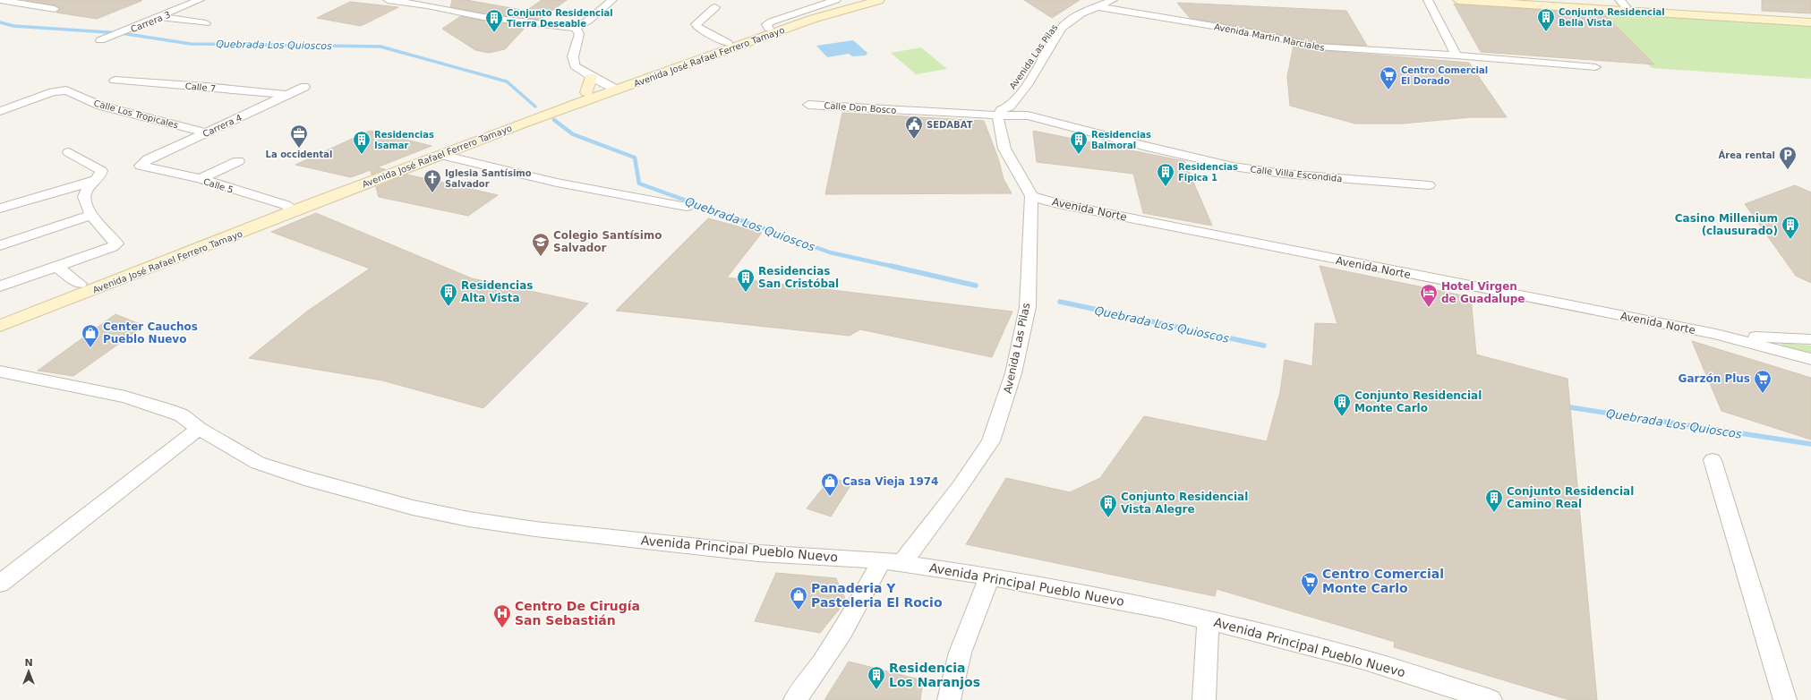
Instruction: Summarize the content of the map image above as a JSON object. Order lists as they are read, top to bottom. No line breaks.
{"streets":{"street":["Carrera 3","Avenida Martin Marciales","Avenida José Rafael Ferrero Tamayo","Avenida Las Pilas","Calle 7","Calle Don Bosco","Calle Los Tropicales","Carrera 4","Calle Villa Escondida","Calle 5","Avenida Norte","Avenida Principal Pueblo Nuevo"]},"crossings":[["Avenida Martin Marciales","Avenida Las Pilas"],["Avenida José Rafael Ferrero Tamayo","Calle 5"],["Avenida Las Pilas","Calle Don Bosco"],["Avenida Las Pilas","Calle Villa Escondida"],["Avenida Las Pilas","Avenida Norte"],["Avenida Las Pilas","Avenida Principal Pueblo Nuevo"],["Calle 7","Carrera 4"],["Calle Don Bosco","Calle Villa Escondida"],["Calle Los Tropicales","Carrera 4"],["Carrera 4","Calle 5"]],"water":["Quebrada Los Quioscos"],"places":{"building":["Conjunto Residencial Bella Vista","Conjunto Residencial Tierra Deseable","Residencias Isamar","Residencias Balmoral","Residencias Fipica 1","Casino Millenium (clausurado)","Residencias San Cristóbal","Residencias Alta Vista","Conjunto Residencial Monte Carlo","Conjunto Residencial Camino Real","Conjunto Residencial Vista Alegre","Residencia Los Naranjos"],"supermarket":["Centro Comercial El Dorado","Garzón Plus","Centro Comercial Monte Carlo"],"public building":["SEDABAT"],"office":["La occidental"],"parking":["Área rental"],"church":["Iglesia Santísimo Salvador"],"school or university":["Colegio Santísimo Salvador"],"hotel":["Hotel Virgen de Guadalupe"],"shop":["Center Cauchos Pueblo Nuevo","Casa Vieja 1974","Panaderia Y Pasteleria El Rocio"],"hospital":["Centro De Cirugía San Sebastián"]},"north":"top"}
